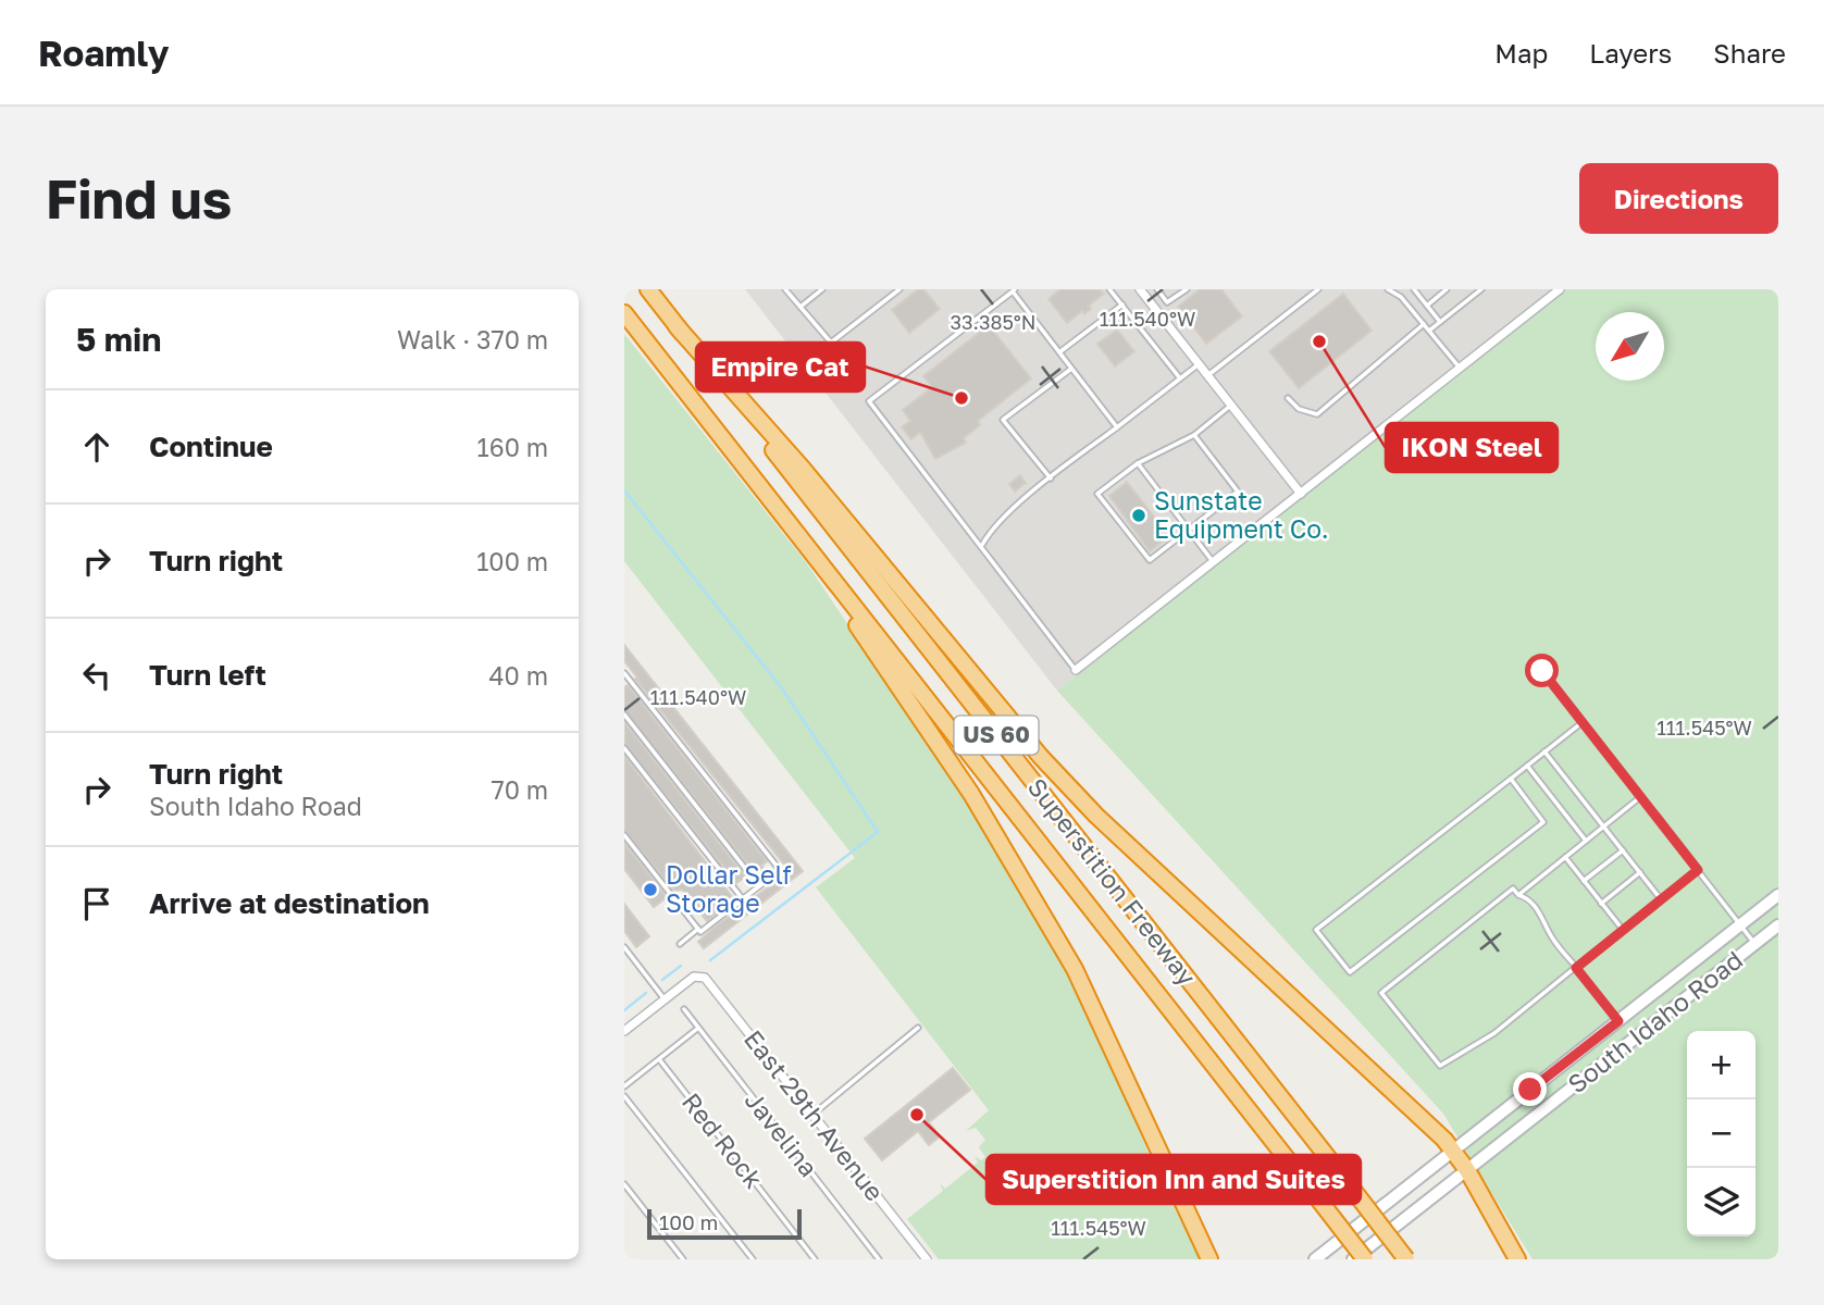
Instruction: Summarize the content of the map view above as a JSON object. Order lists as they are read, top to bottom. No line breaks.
{"streets":{"highway":["US 60","Superstition Freeway"],"main road":["South Idaho Road"],"street":["East 29th Avenue"],"lane":["Javelina","Red Rock"]},"places":["IKON Steel","Empire Cat","Sunstate Equipment Co.","Dollar Self Storage","Superstition Inn and Suites"],"scale_bar":"100 m","north":"bottom left","page":{"header":"Roamly","nav":["Map","Layers","Share"],"buttons":"Directions","title":"Find us","heading":["5 min","Walk · 370 m"],"list":[["Continue","160 m"],["Turn right","100 m"],["Turn left","40 m"],["Turn right","South Idaho Road","70 m"],"Arrive at destination"],"map_buttons":["+","−"],"scale":"100 m"},"coordinates":["111.540°W","33.385°N","111.545°W"]}
